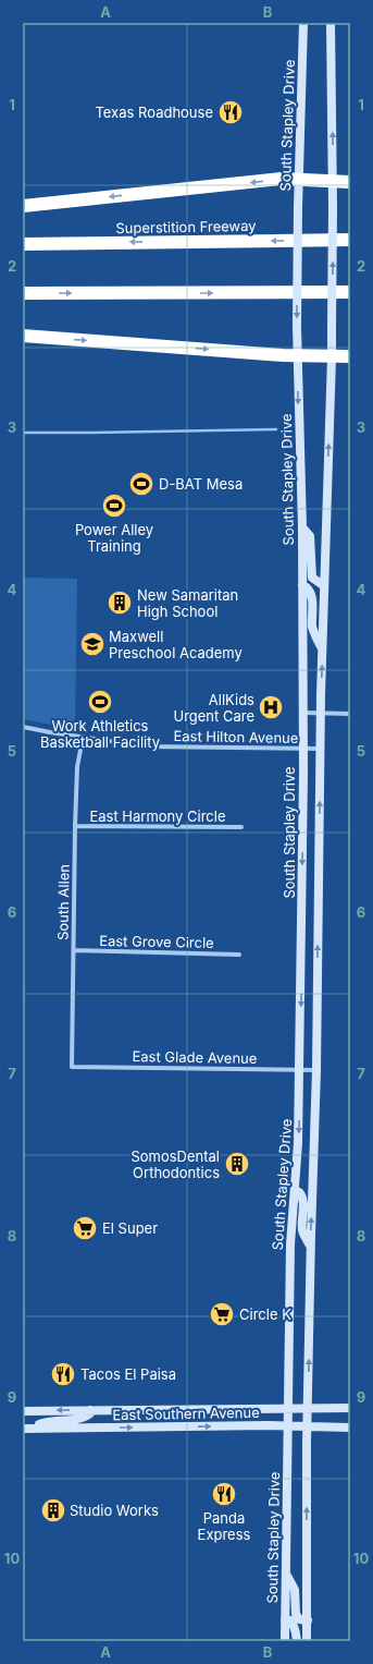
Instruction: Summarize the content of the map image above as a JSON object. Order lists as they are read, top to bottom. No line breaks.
{"streets":{"highway":["Superstition Freeway"],"main road":["South Stapley Drive","East Southern Avenue"],"street":["East Hilton Avenue","East Harmony Circle","South Allen","East Grove Circle","East Glade Avenue"]},"crossings":[["South Stapley Drive","East Hilton Avenue"],["South Stapley Drive","East Glade Avenue"],["South Stapley Drive","East Southern Avenue"],["East Hilton Avenue","South Allen"],["East Harmony Circle","South Allen"],["South Allen","East Grove Circle"],["South Allen","East Glade Avenue"]],"places":{"restaurant":["Texas Roadhouse","Tacos El Paisa","Panda Express"],"sports":["D-BAT Mesa","Power Alley Training","Work Athletics Basketball Facility"],"building":["New Samaritan High School","SomosDental Orthodontics","Studio Works"],"school or university":["Maxwell Preschool Academy"],"hospital":["AllKids Urgent Care"],"supermarket":["El Super","Circle K"]},"grid":{"columns":["A","B"],"rows":["1","2","3","4","5","6","7","8","9","10"]}}
